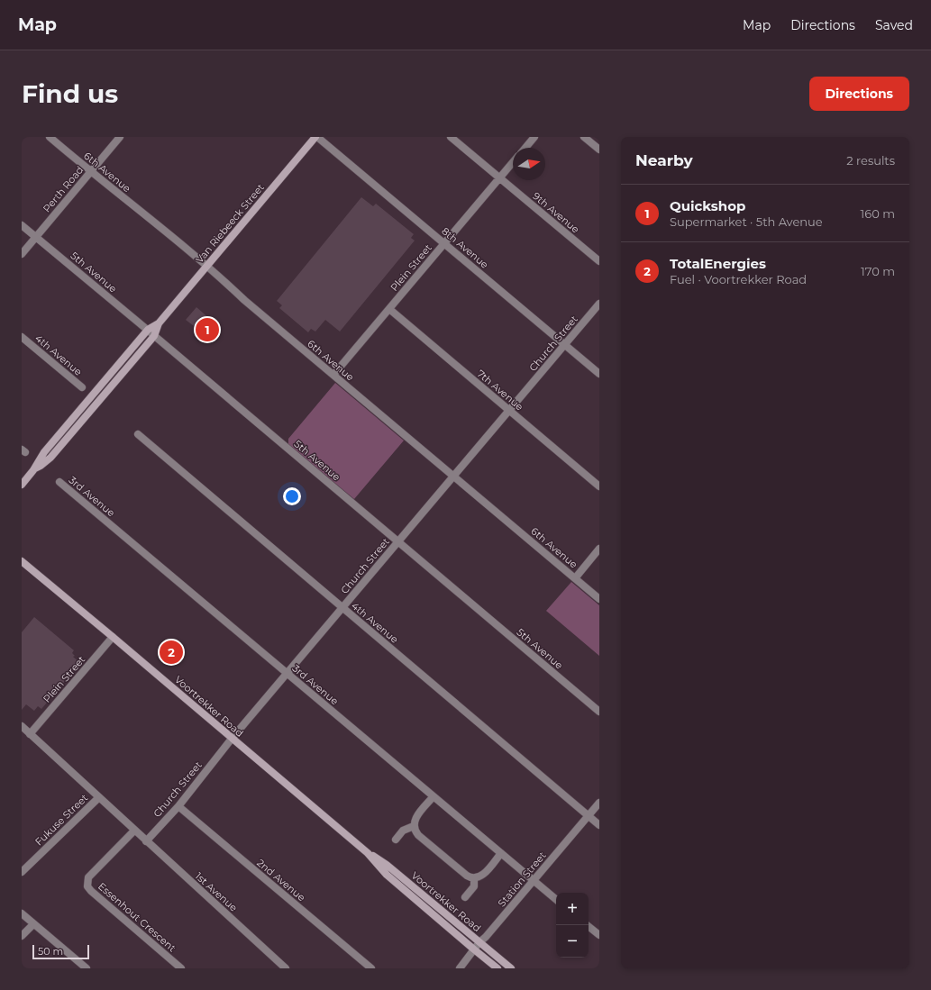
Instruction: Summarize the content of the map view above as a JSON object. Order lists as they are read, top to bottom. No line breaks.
{"streets":{"main road":["Van Riebeeck Street","Voortrekker Road"],"street":["6th Avenue","Perth Road","9th Avenue","8th Avenue","Plein Street","5th Avenue","Church Street","4th Avenue","7th Avenue","3rd Avenue","Fukuse Street","Station Street","2nd Avenue","1st Avenue","Essenhout Crescent"]},"crossings":[["6th Avenue","Perth Road"],["6th Avenue","Van Riebeeck Street"],["6th Avenue","Plein Street"],["6th Avenue","Church Street"],["Perth Road","5th Avenue"],["9th Avenue","Plein Street"],["Van Riebeeck Street","8th Avenue"],["Van Riebeeck Street","5th Avenue"],["8th Avenue","Plein Street"],["8th Avenue","Church Street"],["Plein Street","7th Avenue"],["Plein Street","Voortrekker Road"],["5th Avenue","Church Street"],["Church Street","4th Avenue"],["Church Street","7th Avenue"],["Church Street","3rd Avenue"],["Church Street","Voortrekker Road"],["Church Street","2nd Avenue"],["Church Street","1st Avenue"],["4th Avenue","Station Street"],["3rd Avenue","Station Street"],["Voortrekker Road","Station Street"],["Fukuse Street","1st Avenue"],["1st Avenue","Essenhout Crescent"]],"scale_bar":"50 m","north":"right","page":{"header":"Map","nav":["Map","Directions","Saved"],"buttons":"Directions","title":"Find us","heading":["Nearby","2 results"],"list":[{"mark":"1","name":"Quickshop","note":"Supermarket · 5th Avenue","value":"160 m"},{"mark":"2","name":"TotalEnergies","note":"Fuel · Voortrekker Road","value":"170 m"}],"pins":["1","2"],"map_buttons":["+","−"],"scale":"50 m"}}
